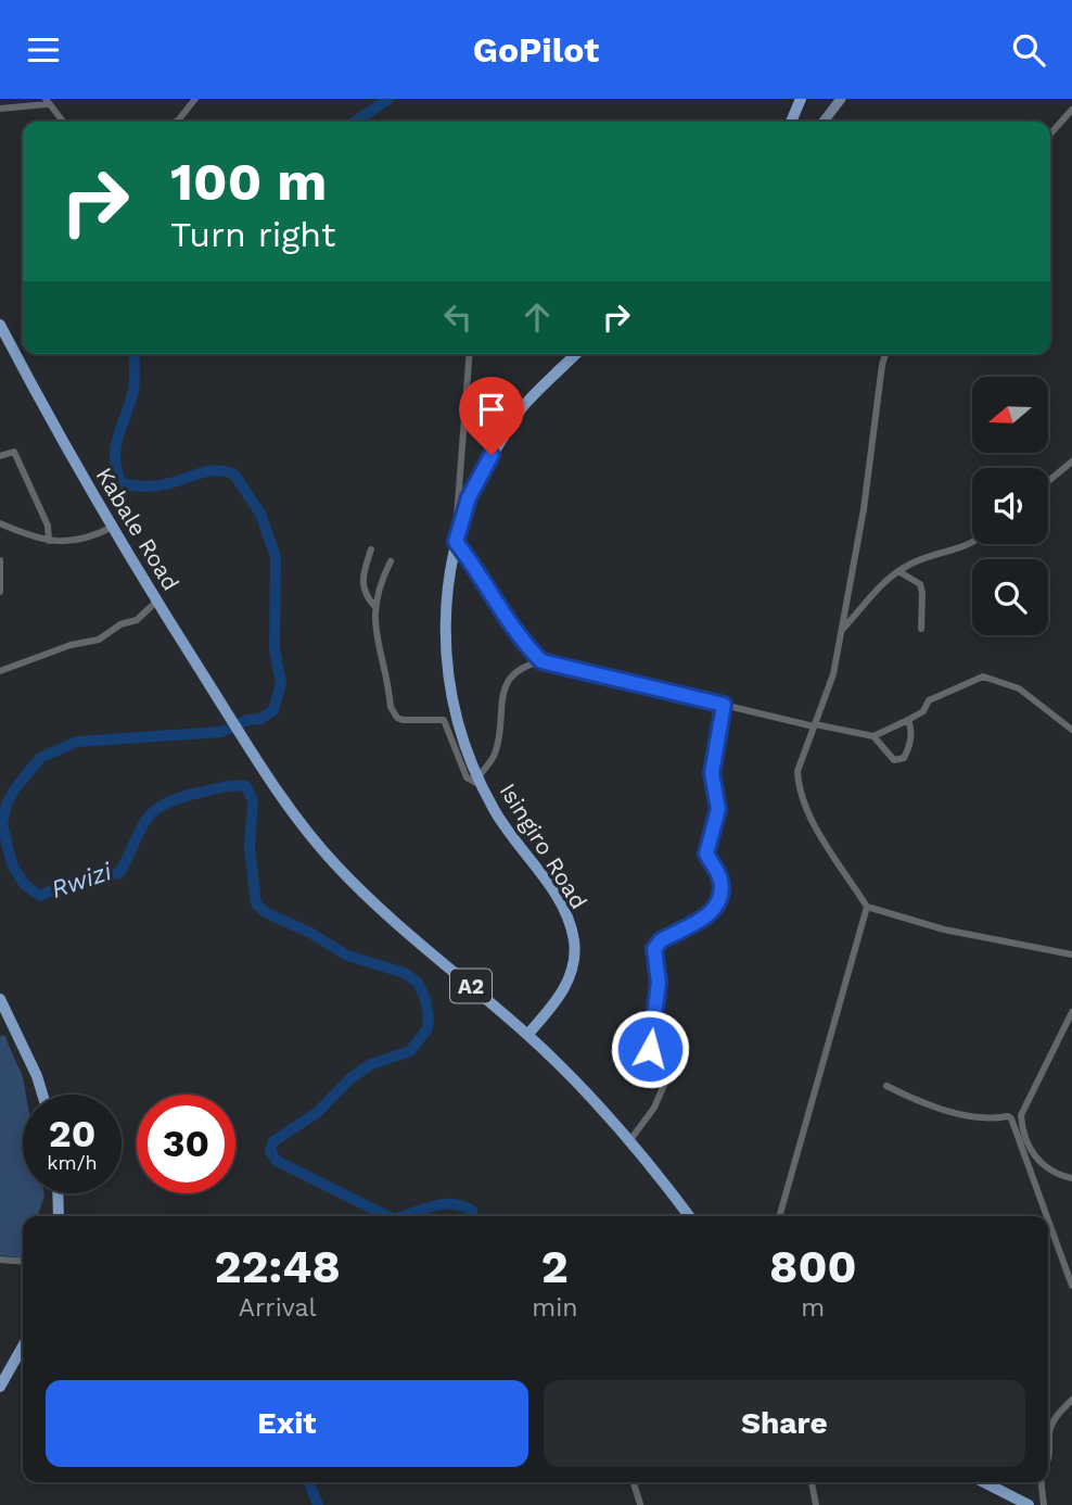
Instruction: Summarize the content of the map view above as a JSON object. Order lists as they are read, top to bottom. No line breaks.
{"streets":{"main road":["Kabale Road","Isingiro Road","A2"]},"crossings":[["Kabale Road","Isingiro Road"],["Kabale Road","A2"],["Isingiro Road","A2"]],"water":["Rwizi"],"north":"left","page":{"header":"GoPilot","turn":["100 m","Turn right"],"speed":"20 km/h","limit":"30","eta":["22:48","Arrival","2","min","800","m"],"buttons":["Exit","Share"]}}
